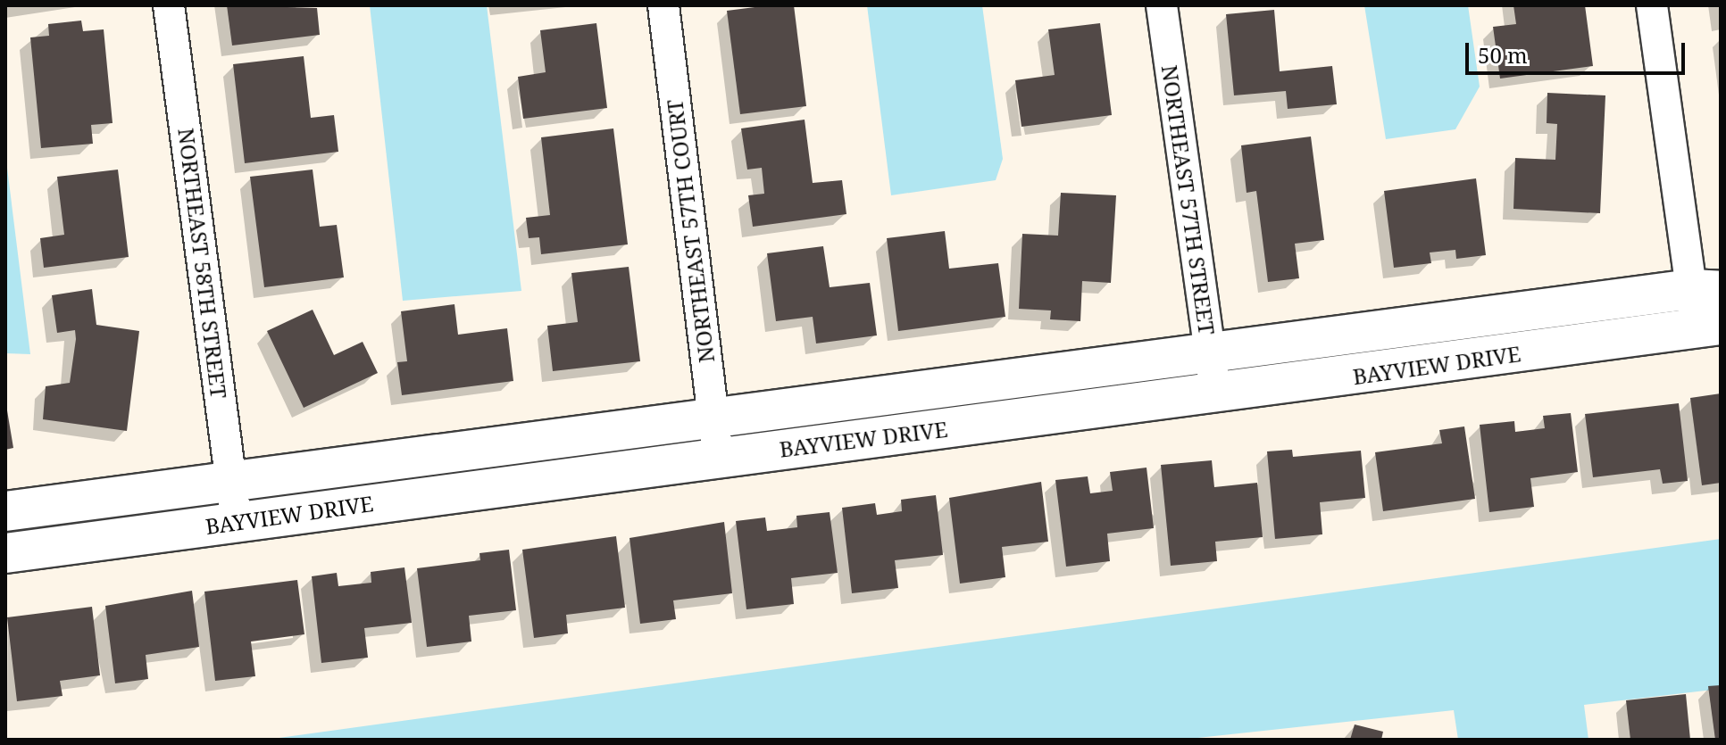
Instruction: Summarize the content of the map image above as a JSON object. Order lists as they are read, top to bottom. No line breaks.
{"streets":{"street":["NORTHEAST 57TH STREET","NORTHEAST 57TH COURT","NORTHEAST 58TH STREET","BAYVIEW DRIVE"]},"crossings":[["NORTHEAST 57TH STREET","BAYVIEW DRIVE"],["NORTHEAST 57TH COURT","BAYVIEW DRIVE"],["NORTHEAST 58TH STREET","BAYVIEW DRIVE"]],"scale_bar":"50 m"}
